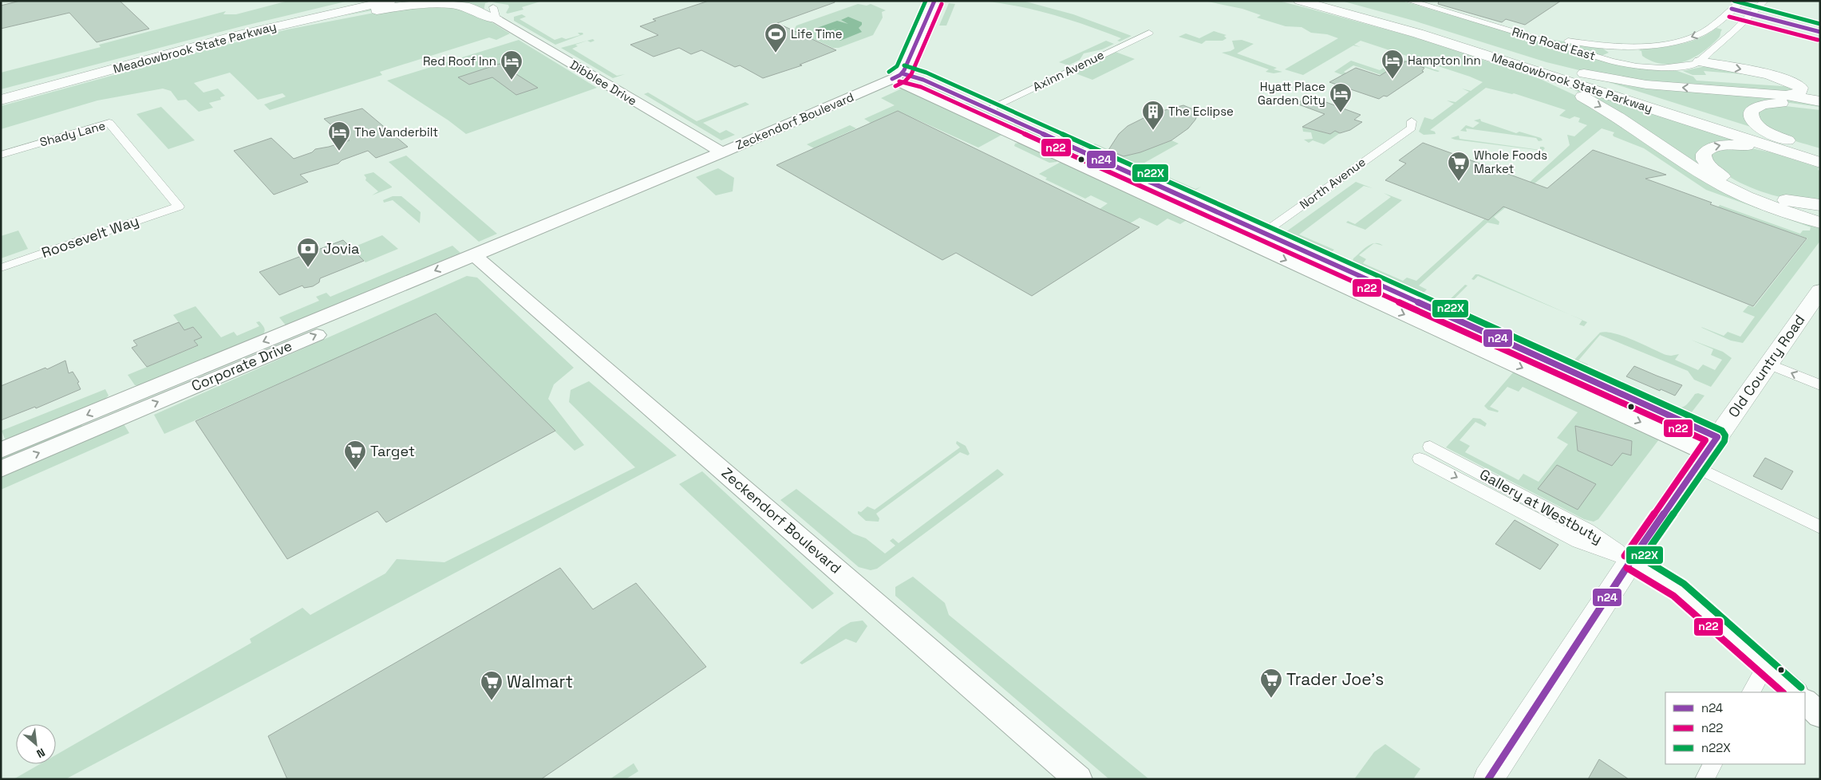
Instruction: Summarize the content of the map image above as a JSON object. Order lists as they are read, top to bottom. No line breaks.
{"streets":{"main road":["Meadowbrook State Parkway","Old Country Road"],"street":["Ring Road East","Axinn Avenue","Dibblee Drive","Zeckendorf Boulevard","Shady Lane","North Avenue","Roosevelt Way","Corporate Drive","Gallery at Westbuty"]},"crossings":[["Dibblee Drive","Zeckendorf Boulevard"],["Zeckendorf Boulevard","Corporate Drive"],["Shady Lane","Roosevelt Way"],["Old Country Road","Gallery at Westbuty"]],"places":{"sports":["Life Time"],"hotel":["Hampton Inn","Red Roof Inn","Hyatt Place Garden City","The Vanderbilt"],"building":["The Eclipse"],"supermarket":["Whole Foods Market","Target","Trader Joe's","Walmart"],"bank":["Jovia"]},"lines":["transit line n24","transit line n22X","transit line n22"],"legend":["n24","n22","n22X"],"north":"bottom right"}
